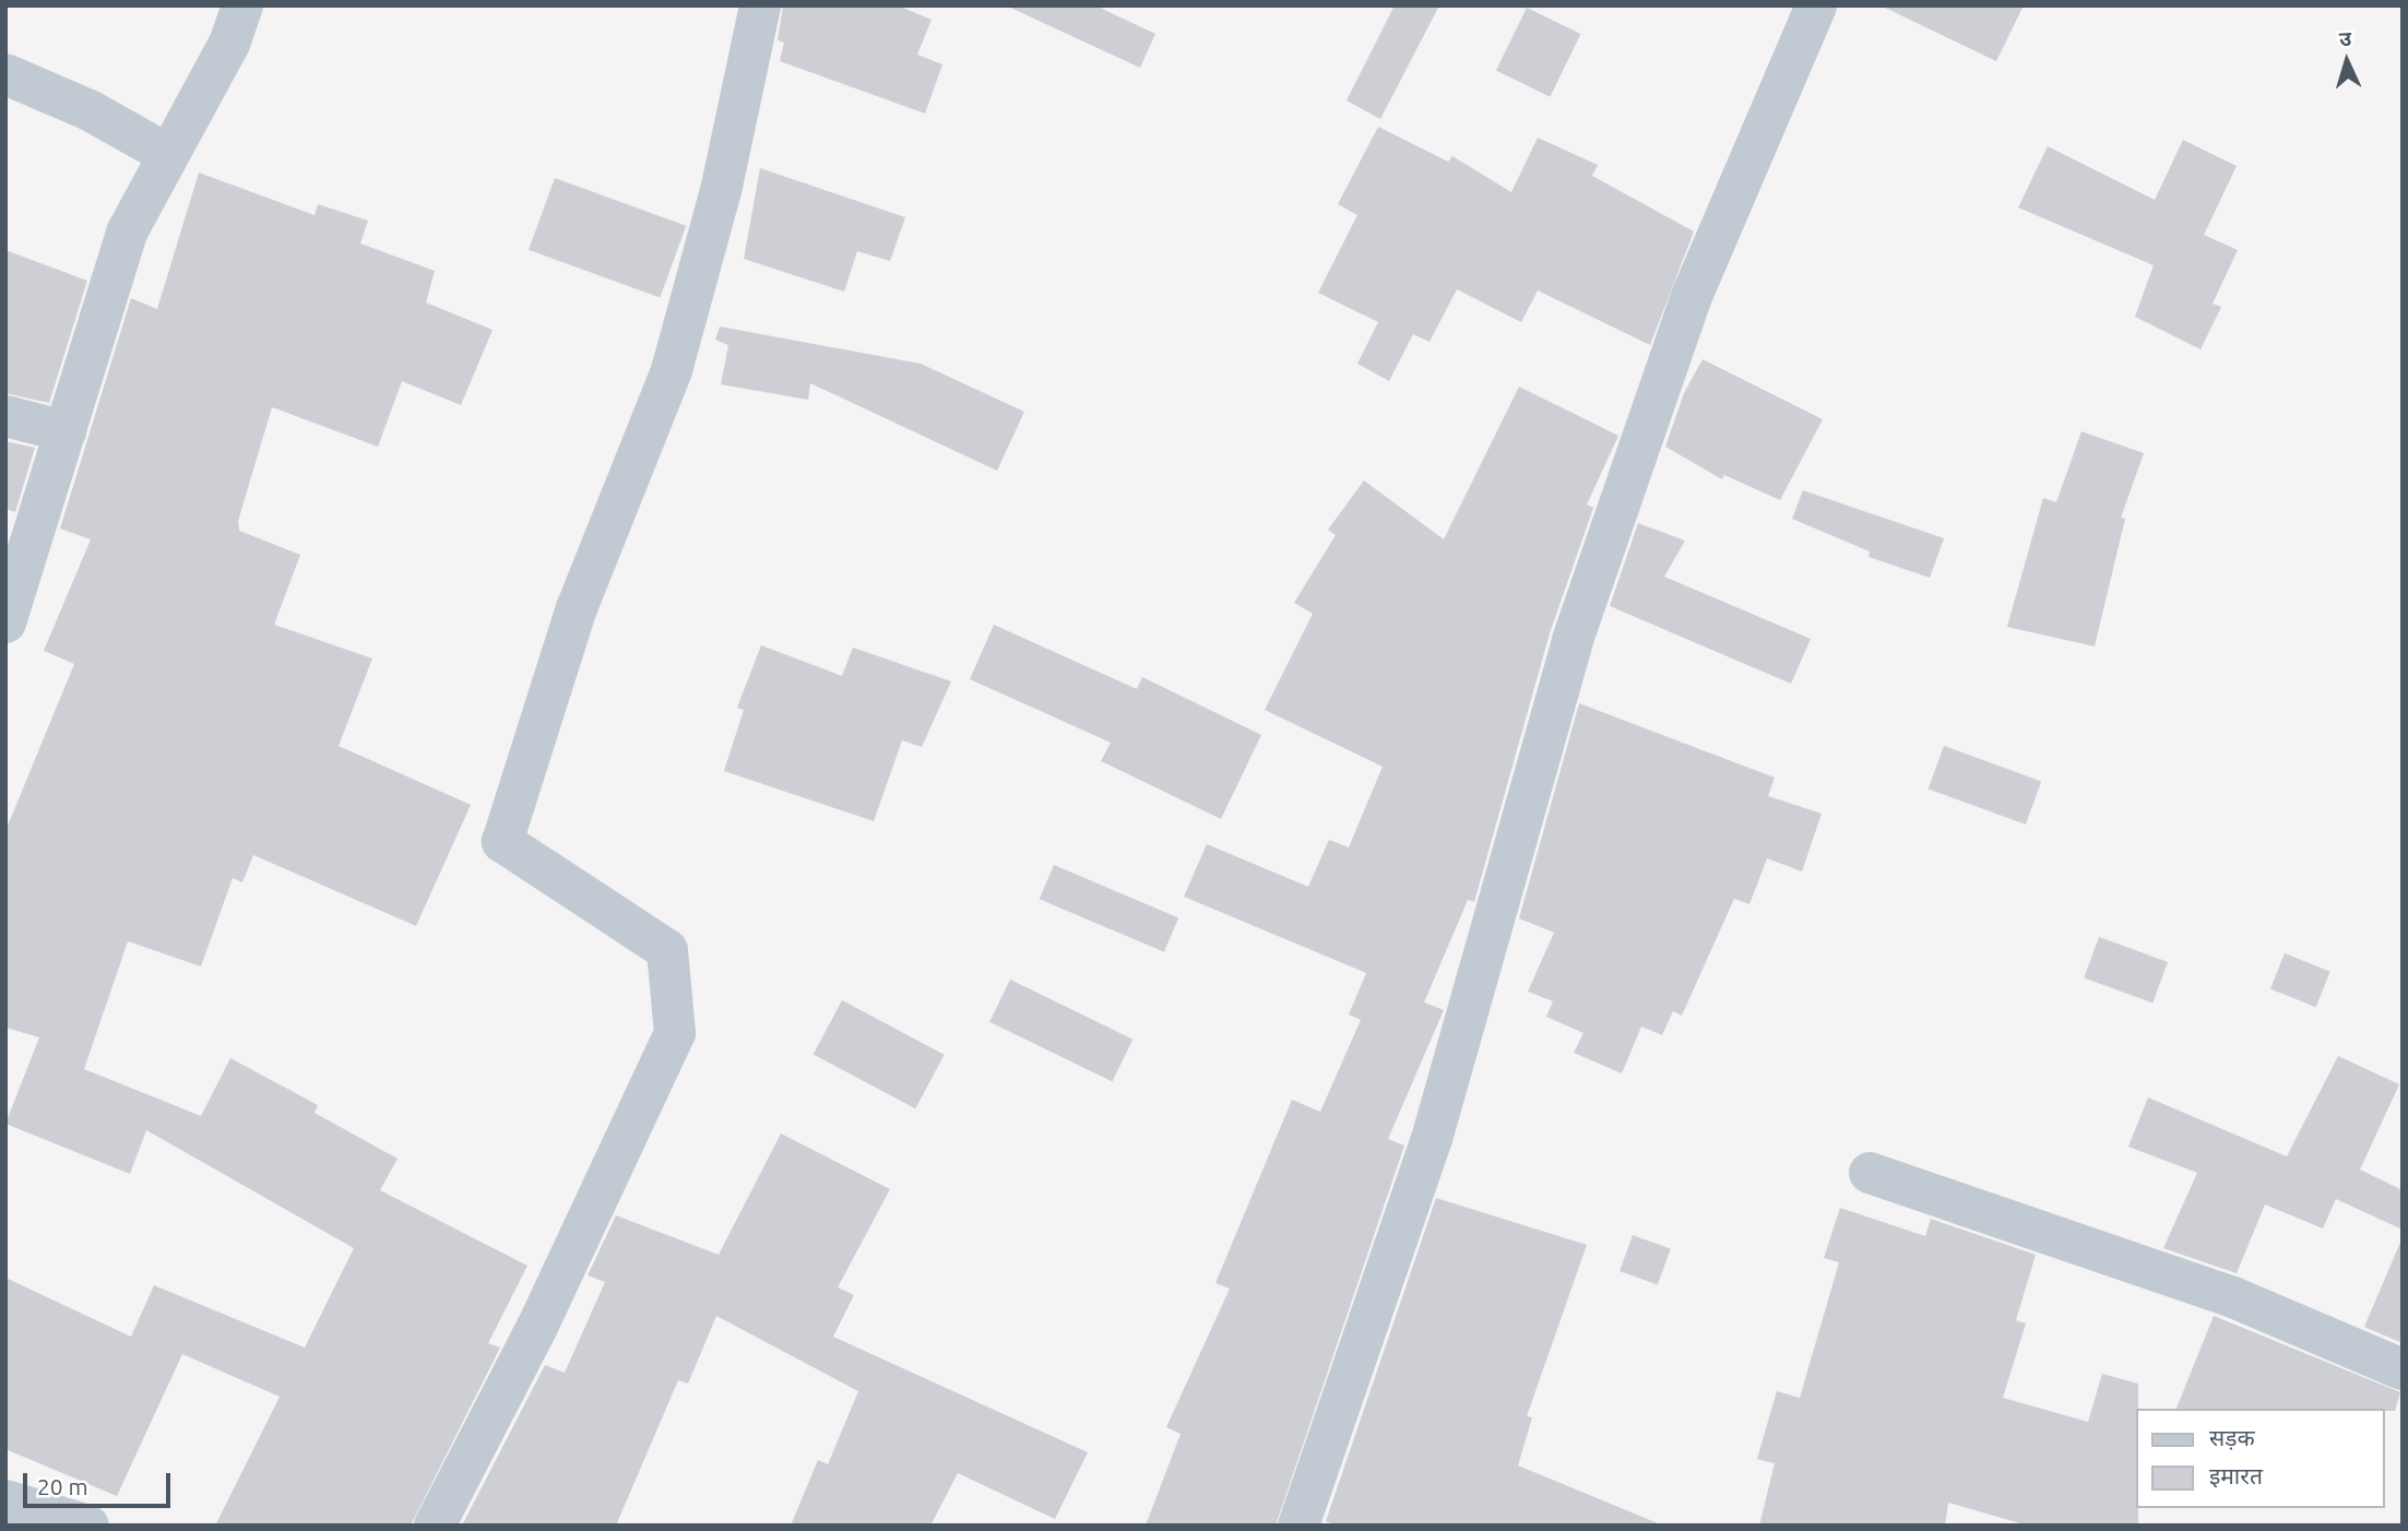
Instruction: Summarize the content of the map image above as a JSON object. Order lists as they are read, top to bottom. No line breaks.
{"legend":["सड़क","इमारत"],"scale_bar":"20 m","north":"top"}
